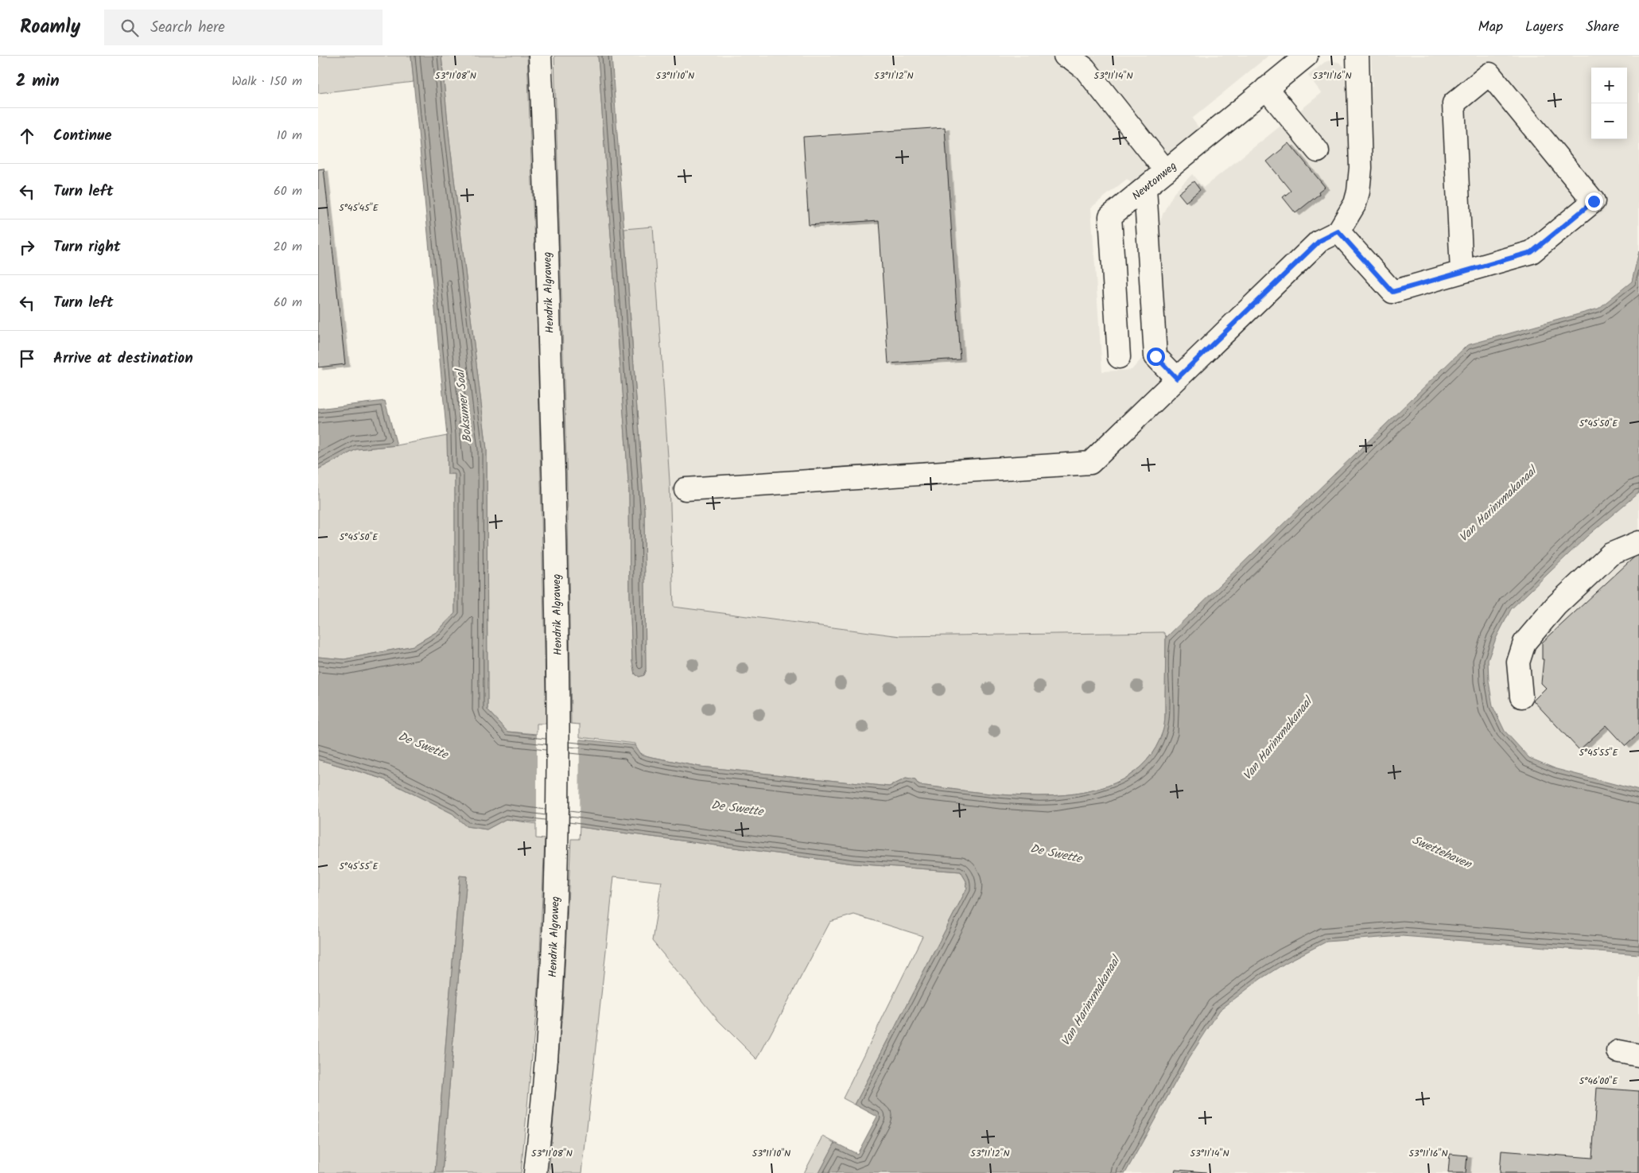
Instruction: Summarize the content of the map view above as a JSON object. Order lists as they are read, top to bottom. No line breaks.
{"streets":{"street":["Newtonweg","Hendrik Algraweg"]},"water":["Boksumer Soal","Van Harinxmakanaal","De Swette","Swettehaven"],"page":{"header":"Roamly","search":"Search here","nav":["Map","Layers","Share"],"heading":["2 min","Walk · 150 m"],"map_buttons":["+","−"],"list":[["Continue","10 m"],["Turn left","60 m"],["Turn right","20 m"],["Turn left","60 m"],"Arrive at destination"]},"coordinates":["53°11'08\"N","53°11'10\"N","53°11'12\"N","53°11'14\"N","53°11'16\"N","5°45'45\"E","5°45'50\"E","5°45'55\"E","5°46'00\"E"]}
